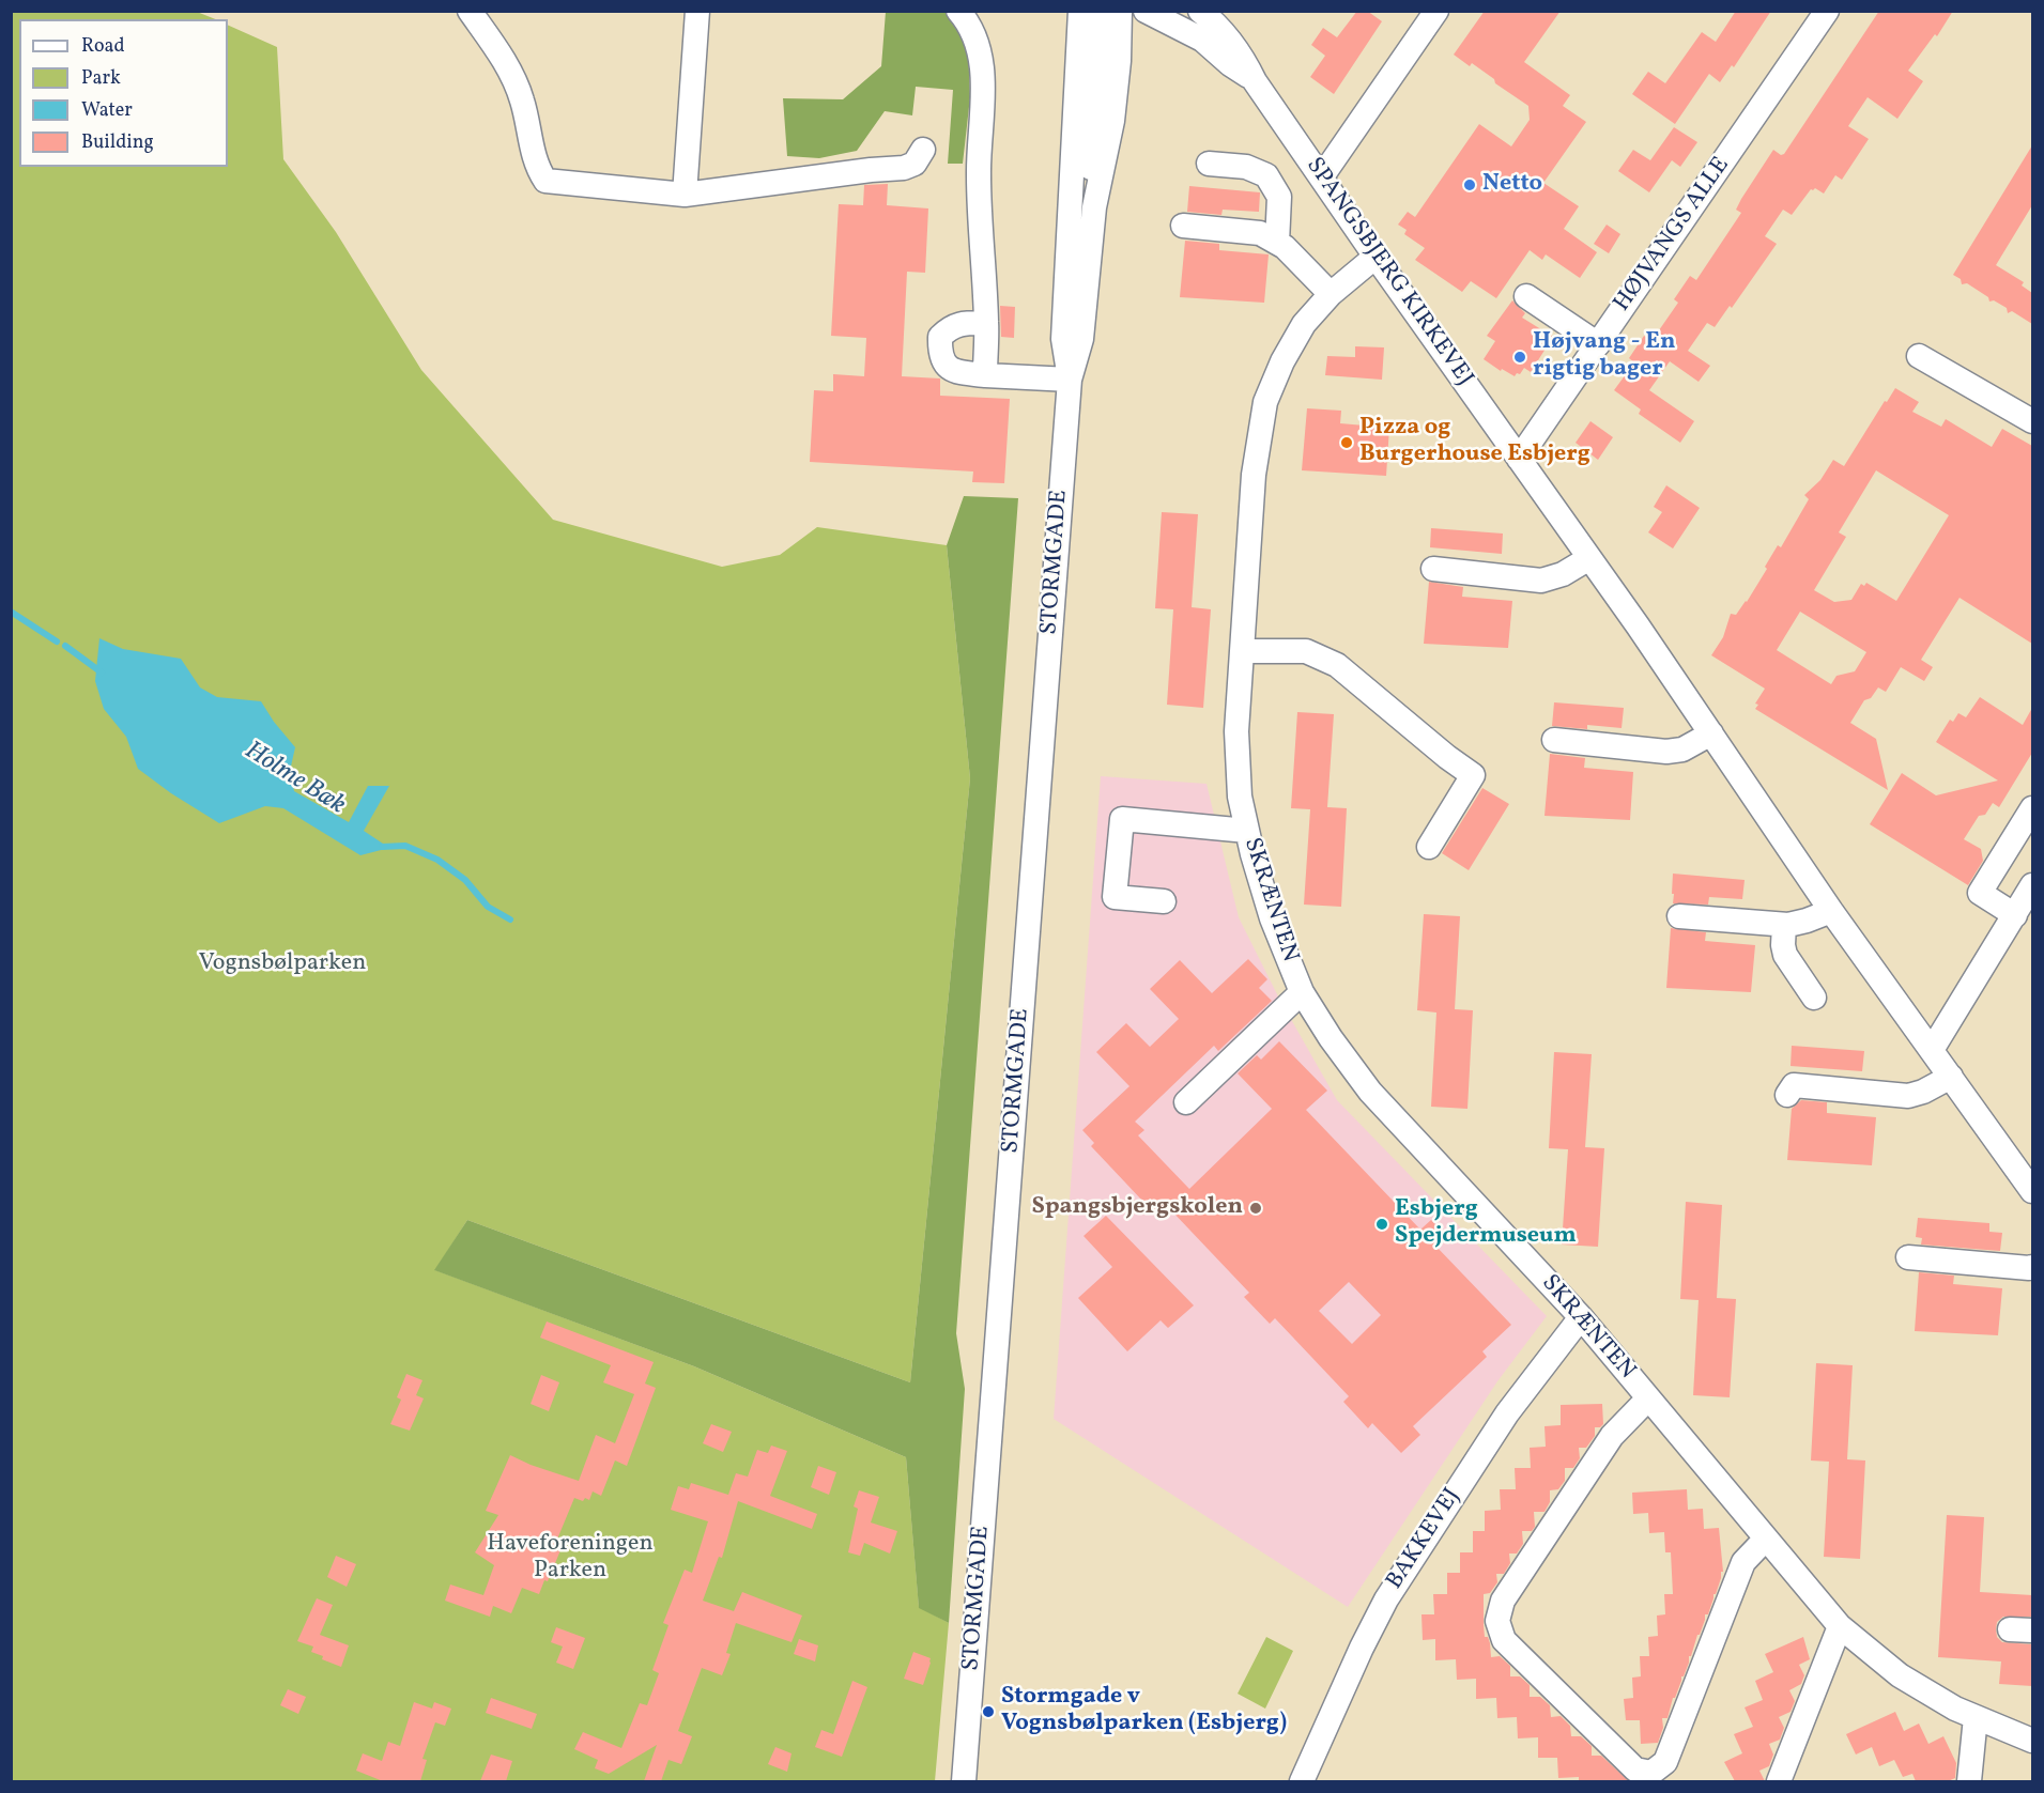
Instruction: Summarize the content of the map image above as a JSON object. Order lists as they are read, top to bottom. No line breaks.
{"streets":{"street":["HØJVANGS ALLE","SPANGSBJERG KIRKEVEJ","STORMGADE","SKRÆNTEN","BAKKEVEJ"]},"crossings":[["HØJVANGS ALLE","SPANGSBJERG KIRKEVEJ"],["SPANGSBJERG KIRKEVEJ","SKRÆNTEN"],["SKRÆNTEN","BAKKEVEJ"]],"water":["Holme Bæk"],"parks":["Vognsbølparken","Haveforeningen Parken"],"places":["Netto","Højvang - En rigtig bager","Pizza og Burgerhouse Esbjerg","Spangsbjergskolen","Esbjerg Spejdermuseum","Stormgade v Vognsbølparken (Esbjerg)"],"legend":["Road","Park","Water","Building"]}
